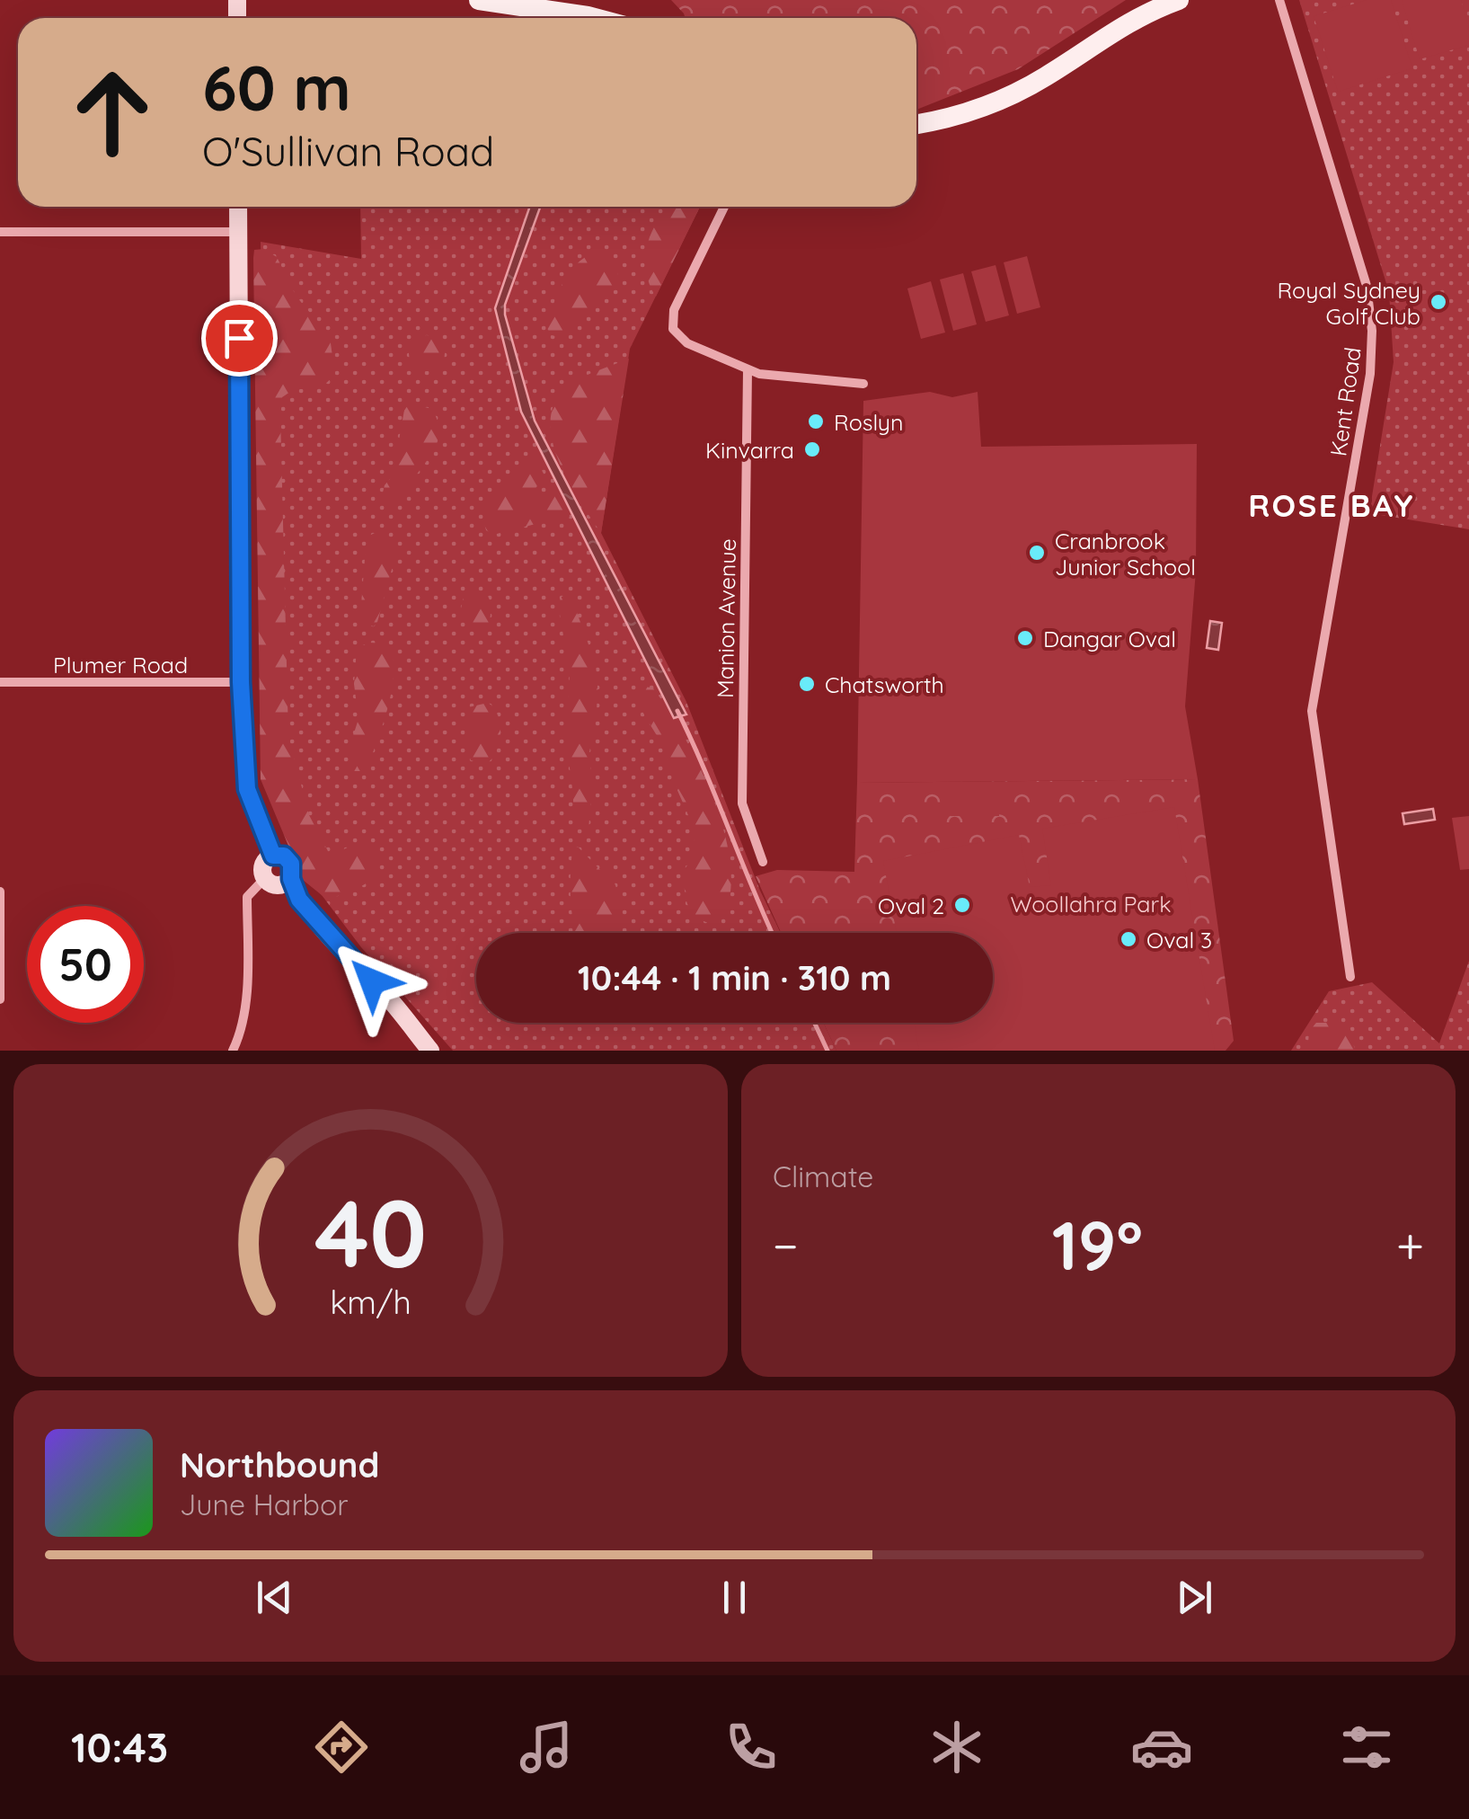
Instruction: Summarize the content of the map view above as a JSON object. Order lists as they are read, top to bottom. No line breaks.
{"streets":{"street":["Kent Road","Manion Avenue","Plumer Road"]},"districts":["ROSE BAY"],"parks":["Woollahra Park"],"places":["Royal Sydney Golf Club","Roslyn","Kinvarra","Cranbrook Junior School","Dangar Oval","Chatsworth","Oval 2","Oval 3"],"page":{"turn":["60 m","O'Sullivan Road"],"limit":"50","trip":"10:44 · 1 min · 310 m","tile":"Climate","heat":["−","19°","+"],"song":["Northbound","June Harbor"],"tabs":"10:43","gauge":["40","km/h"]}}
